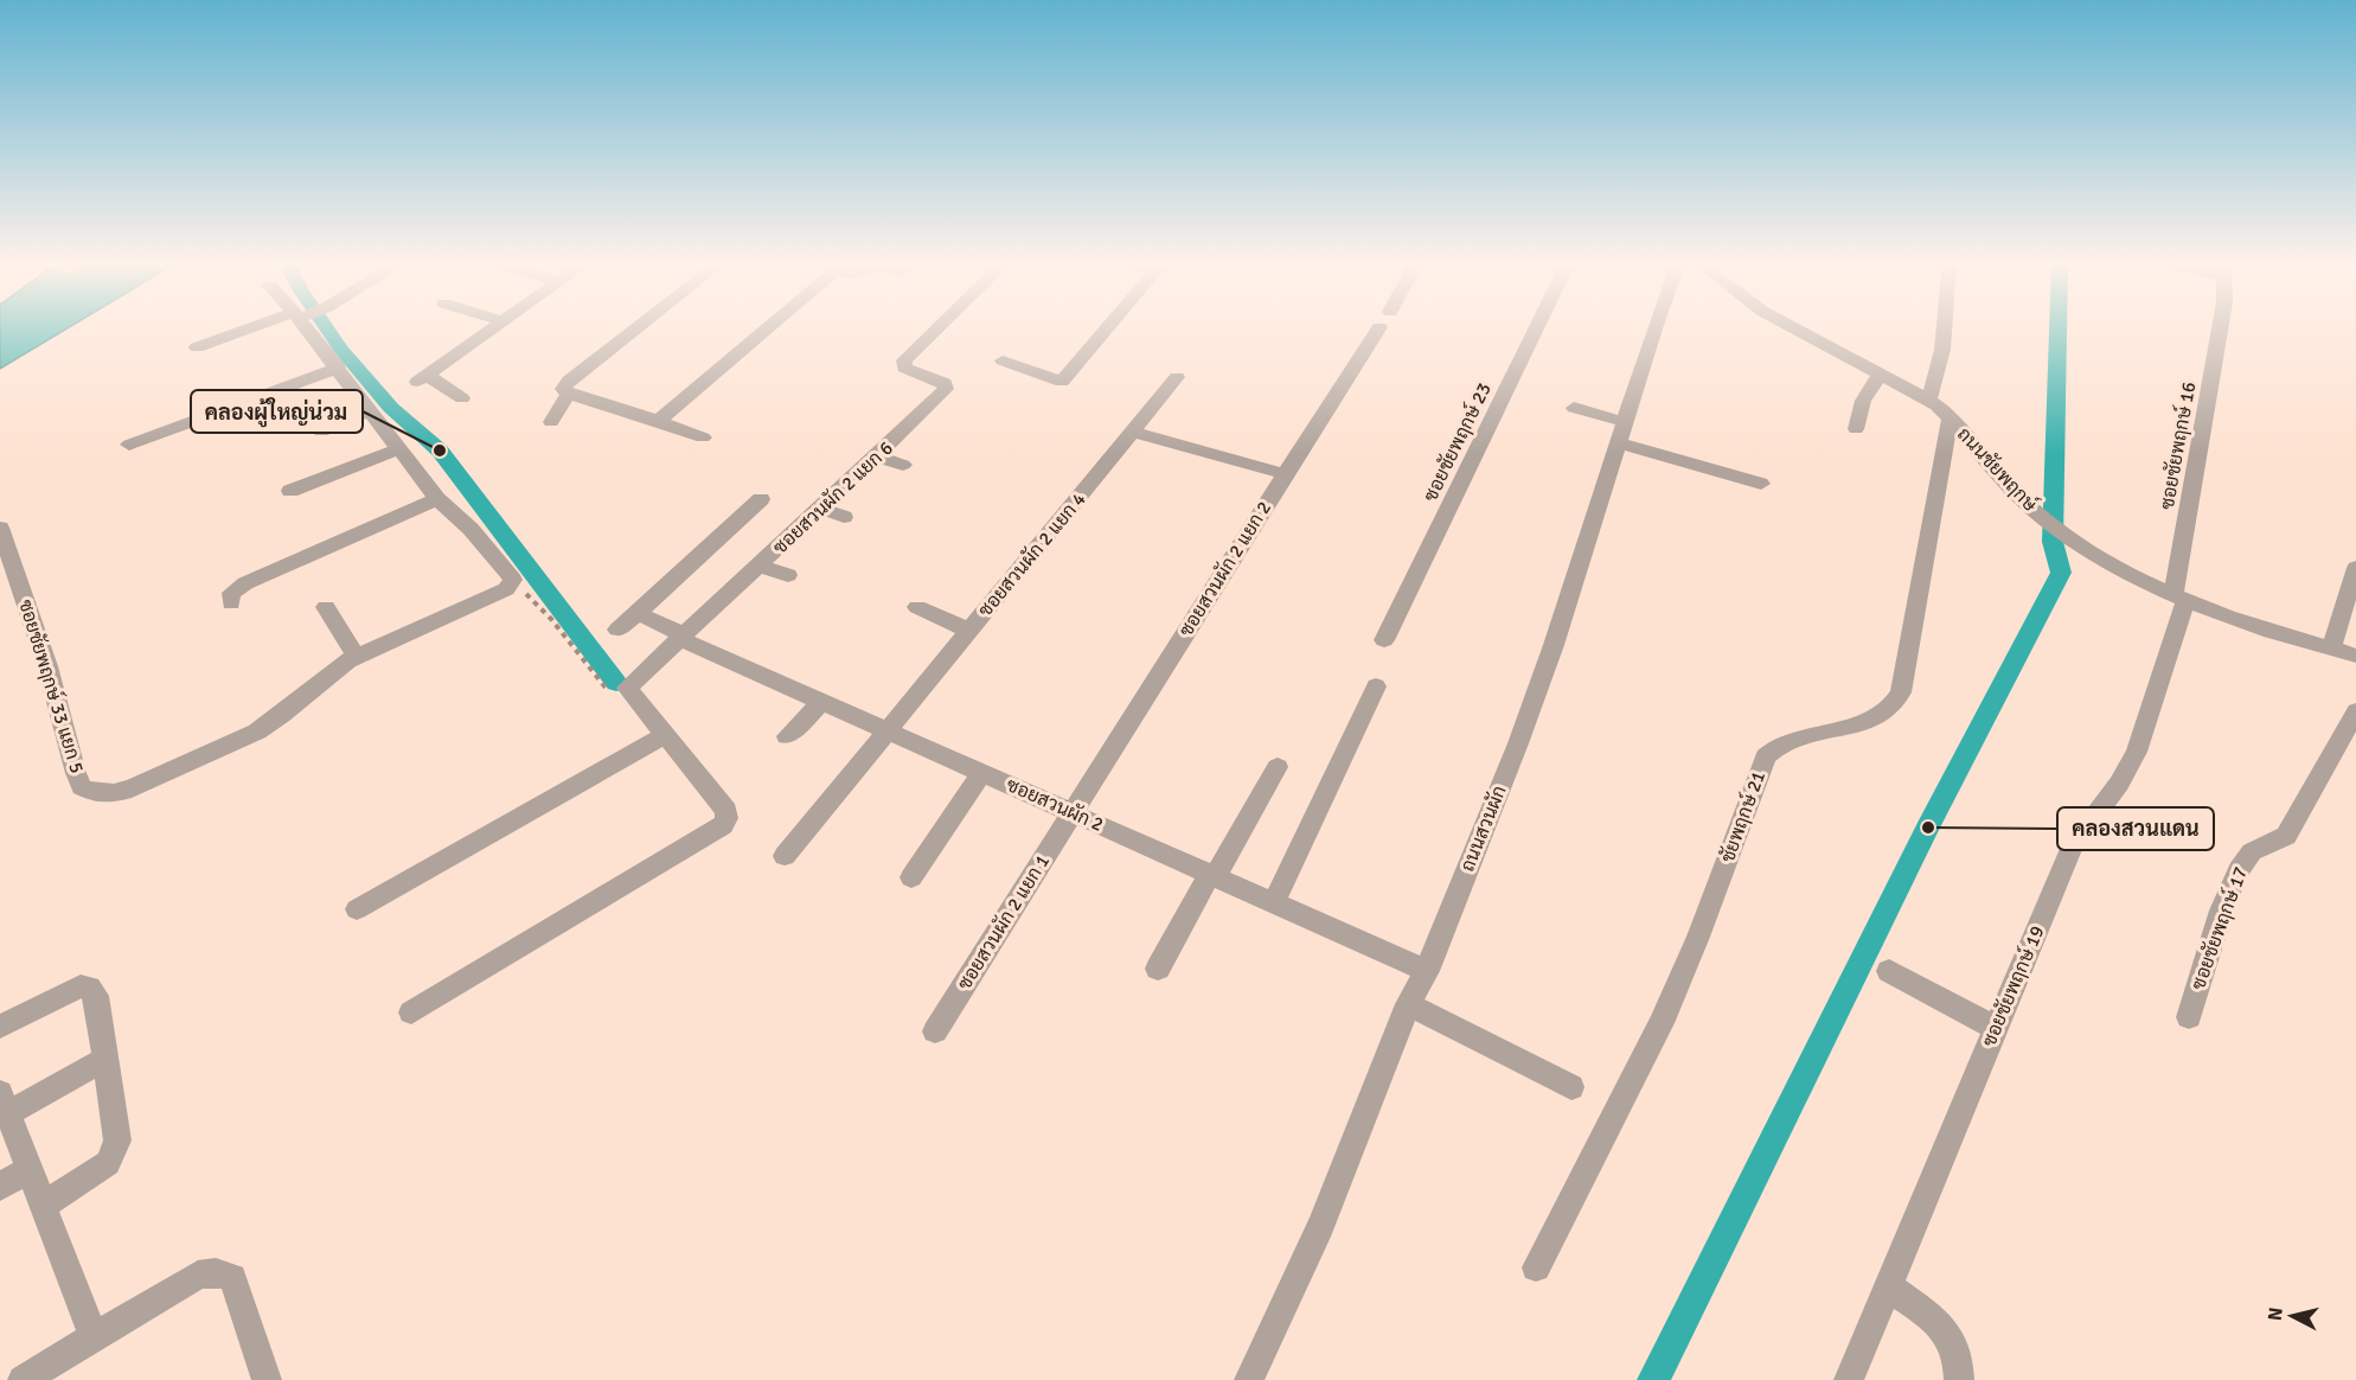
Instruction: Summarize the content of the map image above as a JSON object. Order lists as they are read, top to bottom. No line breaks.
{"streets":{"street":["ซอยชัยพฤกษ์ 23","ซอยชัยพฤกษ์ 16","ถนนชัยพฤกษ์","ซอยสวนผัก 2 แยก 6","ซอยสวนผัก 2 แยก 4","ซอยสวนผัก 2 แยก 2","ซอยชัยพฤกษ์ 33 แยก 5","ซอยสวนผัก 2","ชัยพฤกษ์ 21","ถนนสวนผัก","ซอยสวนผัก 2 แยก 1","ซอยชัยพฤกษ์ 17","ซอยชัยพฤกษ์ 19"]},"crossings":[["ซอยชัยพฤกษ์ 16","ถนนชัยพฤกษ์"],["ซอยชัยพฤกษ์ 16","ซอยชัยพฤกษ์ 19"],["ถนนชัยพฤกษ์","ชัยพฤกษ์ 21"],["ถนนชัยพฤกษ์","ซอยชัยพฤกษ์ 19"],["ซอยสวนผัก 2 แยก 6","ซอยสวนผัก 2"],["ซอยสวนผัก 2 แยก 4","ซอยสวนผัก 2"],["ซอยสวนผัก 2 แยก 2","ซอยสวนผัก 2"],["ซอยสวนผัก 2 แยก 2","ซอยสวนผัก 2 แยก 1"],["ซอยสวนผัก 2","ถนนสวนผัก"],["ซอยสวนผัก 2","ซอยสวนผัก 2 แยก 1"]],"places":["คลองผู้ใหญ่น่วม","คลองสวนแดน"],"north":"left"}
